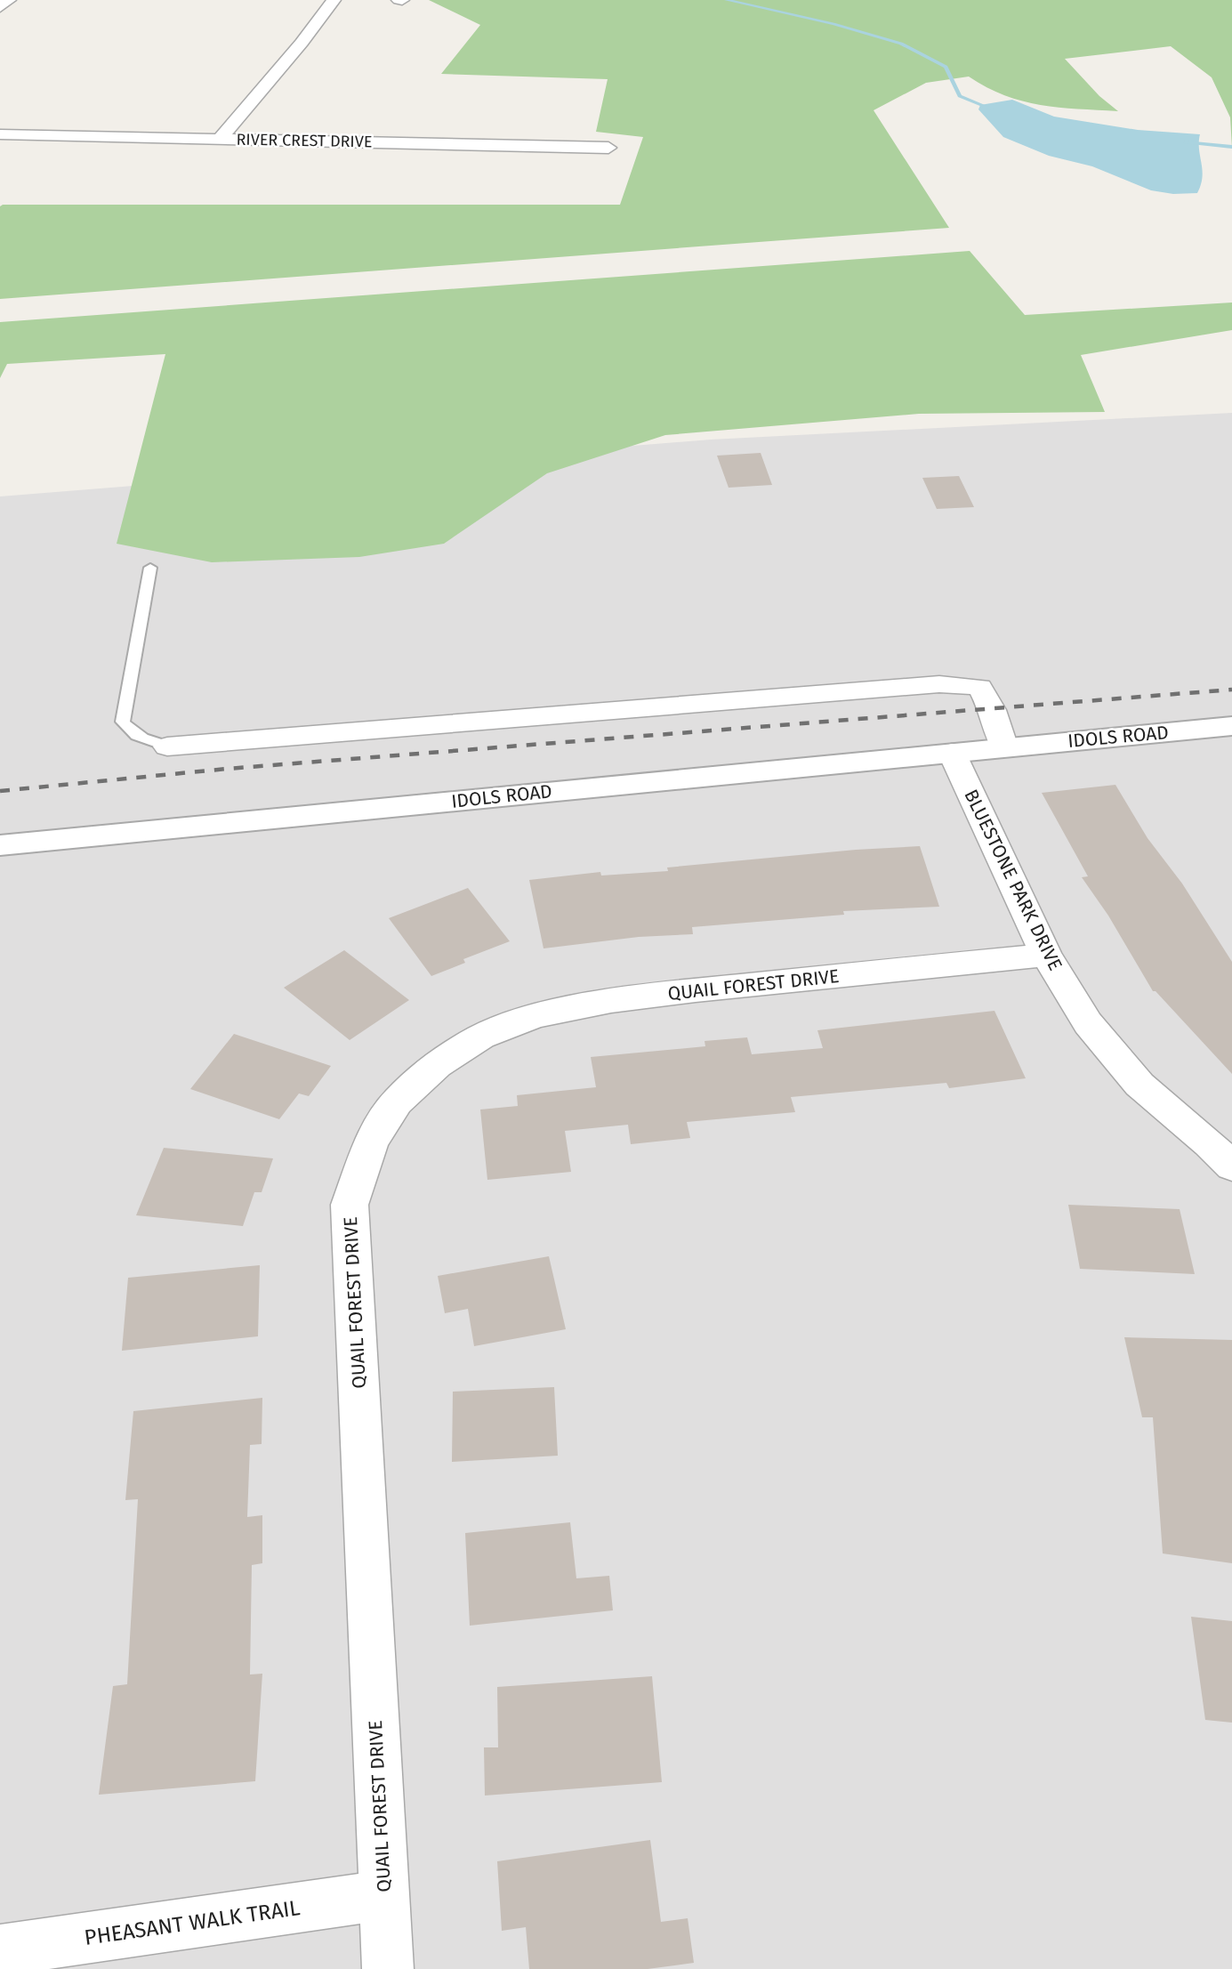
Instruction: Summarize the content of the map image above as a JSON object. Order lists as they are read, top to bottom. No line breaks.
{"streets":{"street":["RIVER CREST DRIVE","IDOLS ROAD","BLUESTONE PARK DRIVE","QUAIL FOREST DRIVE","PHEASANT WALK TRAIL"]},"crossings":[["IDOLS ROAD","BLUESTONE PARK DRIVE"],["BLUESTONE PARK DRIVE","QUAIL FOREST DRIVE"],["QUAIL FOREST DRIVE","PHEASANT WALK TRAIL"]]}
